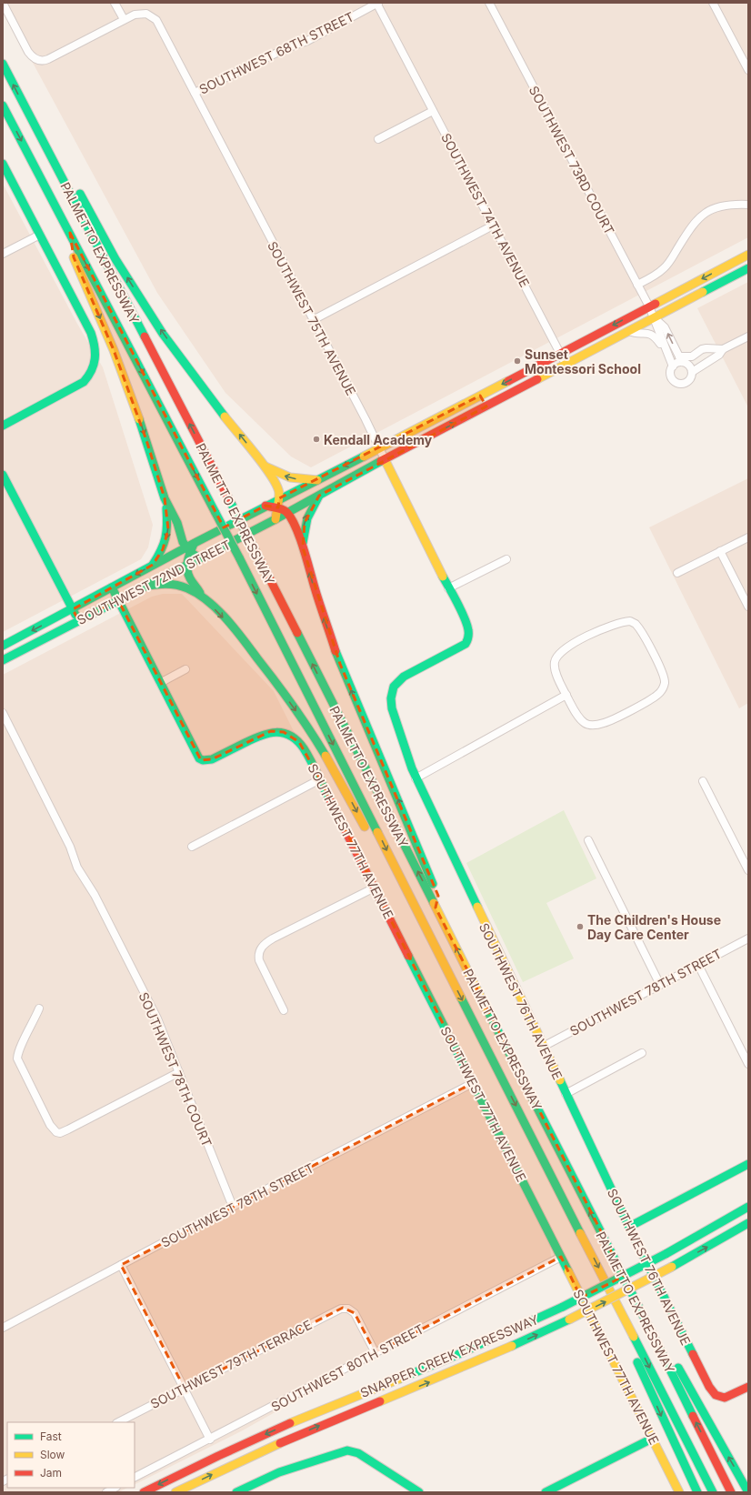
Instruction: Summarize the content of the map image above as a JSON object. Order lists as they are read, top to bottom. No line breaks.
{"streets":{"main road":["PALMETTO EXPRESSWAY","SOUTHWEST 75TH AVENUE","SOUTHWEST 72ND STREET","SOUTHWEST 77TH AVENUE","SOUTHWEST 76TH AVENUE","SNAPPER CREEK EXPRESSWAY"],"street":["SOUTHWEST 68TH STREET","SOUTHWEST 73RD COURT","SOUTHWEST 74TH AVENUE","SOUTHWEST 78TH STREET","SOUTHWEST 78TH COURT","SOUTHWEST 79TH TERRACE","SOUTHWEST 80TH STREET"]},"crossings":[["SOUTHWEST 68TH STREET","SOUTHWEST 74TH AVENUE"],["SOUTHWEST 68TH STREET","SOUTHWEST 75TH AVENUE"],["SOUTHWEST 73RD COURT","SOUTHWEST 72ND STREET"],["SOUTHWEST 74TH AVENUE","SOUTHWEST 72ND STREET"],["SOUTHWEST 75TH AVENUE","SOUTHWEST 72ND STREET"],["SOUTHWEST 75TH AVENUE","SOUTHWEST 76TH AVENUE"],["SOUTHWEST 77TH AVENUE","SOUTHWEST 78TH STREET"],["SOUTHWEST 77TH AVENUE","SOUTHWEST 80TH STREET"],["SOUTHWEST 78TH STREET","SOUTHWEST 76TH AVENUE"],["SOUTHWEST 78TH STREET","SOUTHWEST 78TH COURT"],["SOUTHWEST 79TH TERRACE","SOUTHWEST 80TH STREET"]],"places":["Sunset Montessori School","Kendall Academy","The Children's House Day Care Center"],"legend":["Fast","Slow","Jam"]}
